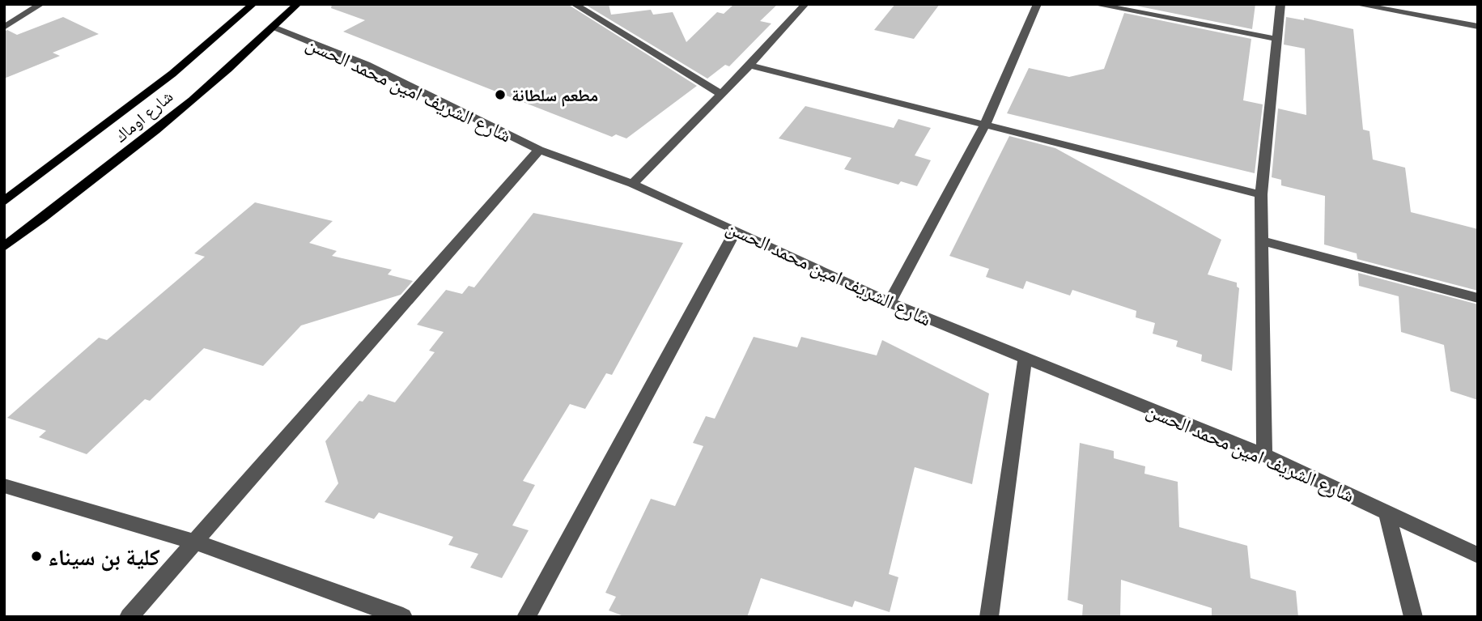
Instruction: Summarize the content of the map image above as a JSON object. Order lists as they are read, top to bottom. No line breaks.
{"streets":{"main road":["شارع اوماك"],"street":["شارع الشريف امين محمد الحسن"]},"crossings":[["شارع الشريف امين محمد الحسن","شارع اوماك"]],"places":["مطعم سلطانة","كلية بن سيناء"]}
